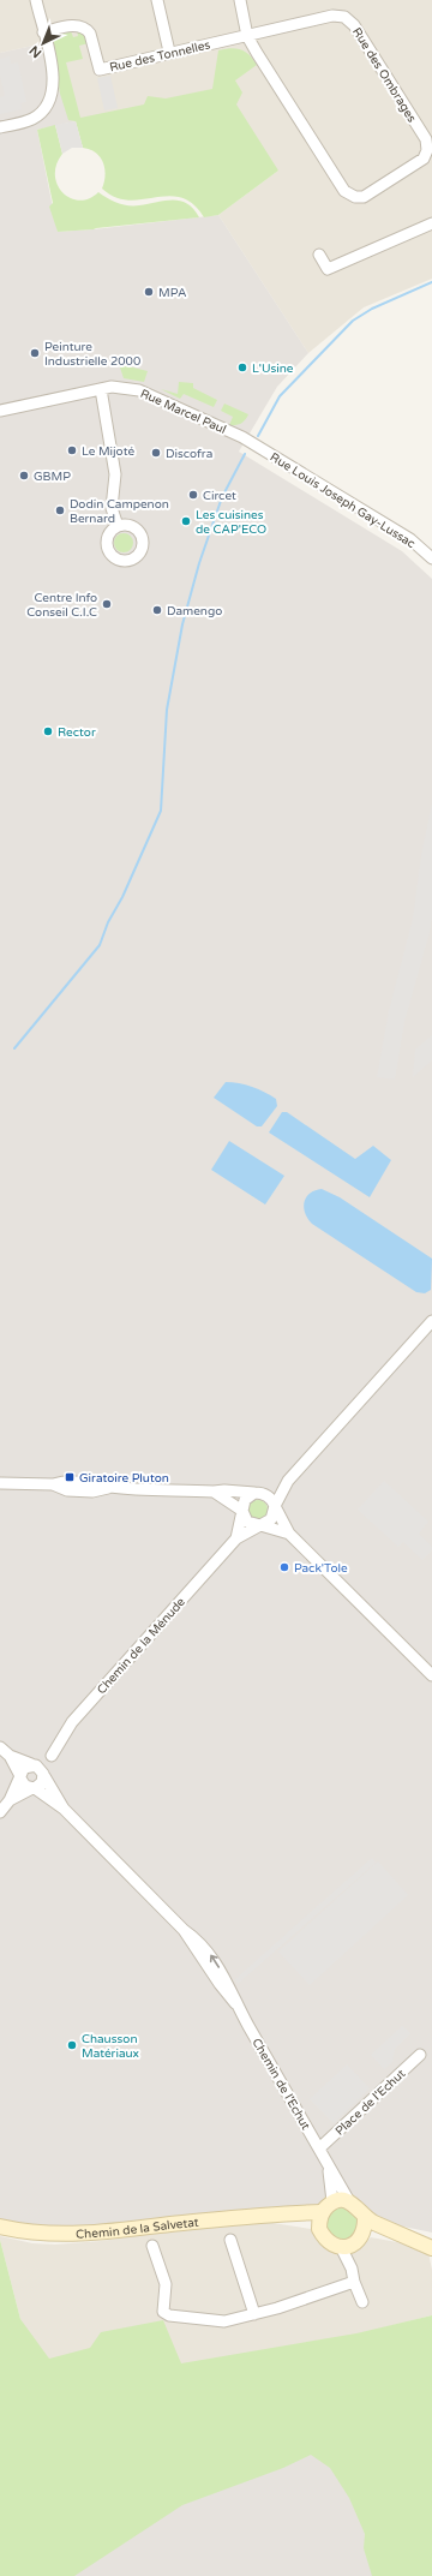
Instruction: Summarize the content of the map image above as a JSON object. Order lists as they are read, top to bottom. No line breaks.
{"streets":{"main road":["Chemin de la Salvetat"],"street":["Rue des Tonnelles","Rue des Ombrages","Rue Marcel Paul","Rue Louis Joseph Gay-Lussac","Chemin de la Ménude","Chemin de l'Echut","Place de l'Echut"]},"crossings":[["Rue des Tonnelles","Rue des Ombrages"],["Rue Marcel Paul","Rue Louis Joseph Gay-Lussac"],["Chemin de la Ménude","Chemin de l'Echut"],["Chemin de l'Echut","Place de l'Echut"],["Chemin de l'Echut","Chemin de la Salvetat"]],"places":{"other":["MPA","Peinture Industrielle 2000","L'Usine","Le Mijoté","Discofra","GBMP","Circet","Dodin Campenon Bernard","Les cuisines de CAP'ECO","Centre Info Conseil C.I.C","Damengo","Rector","Pack'Tole","Chausson Matériaux"],"transit":["Giratoire Pluton"]},"north":"bottom left"}
